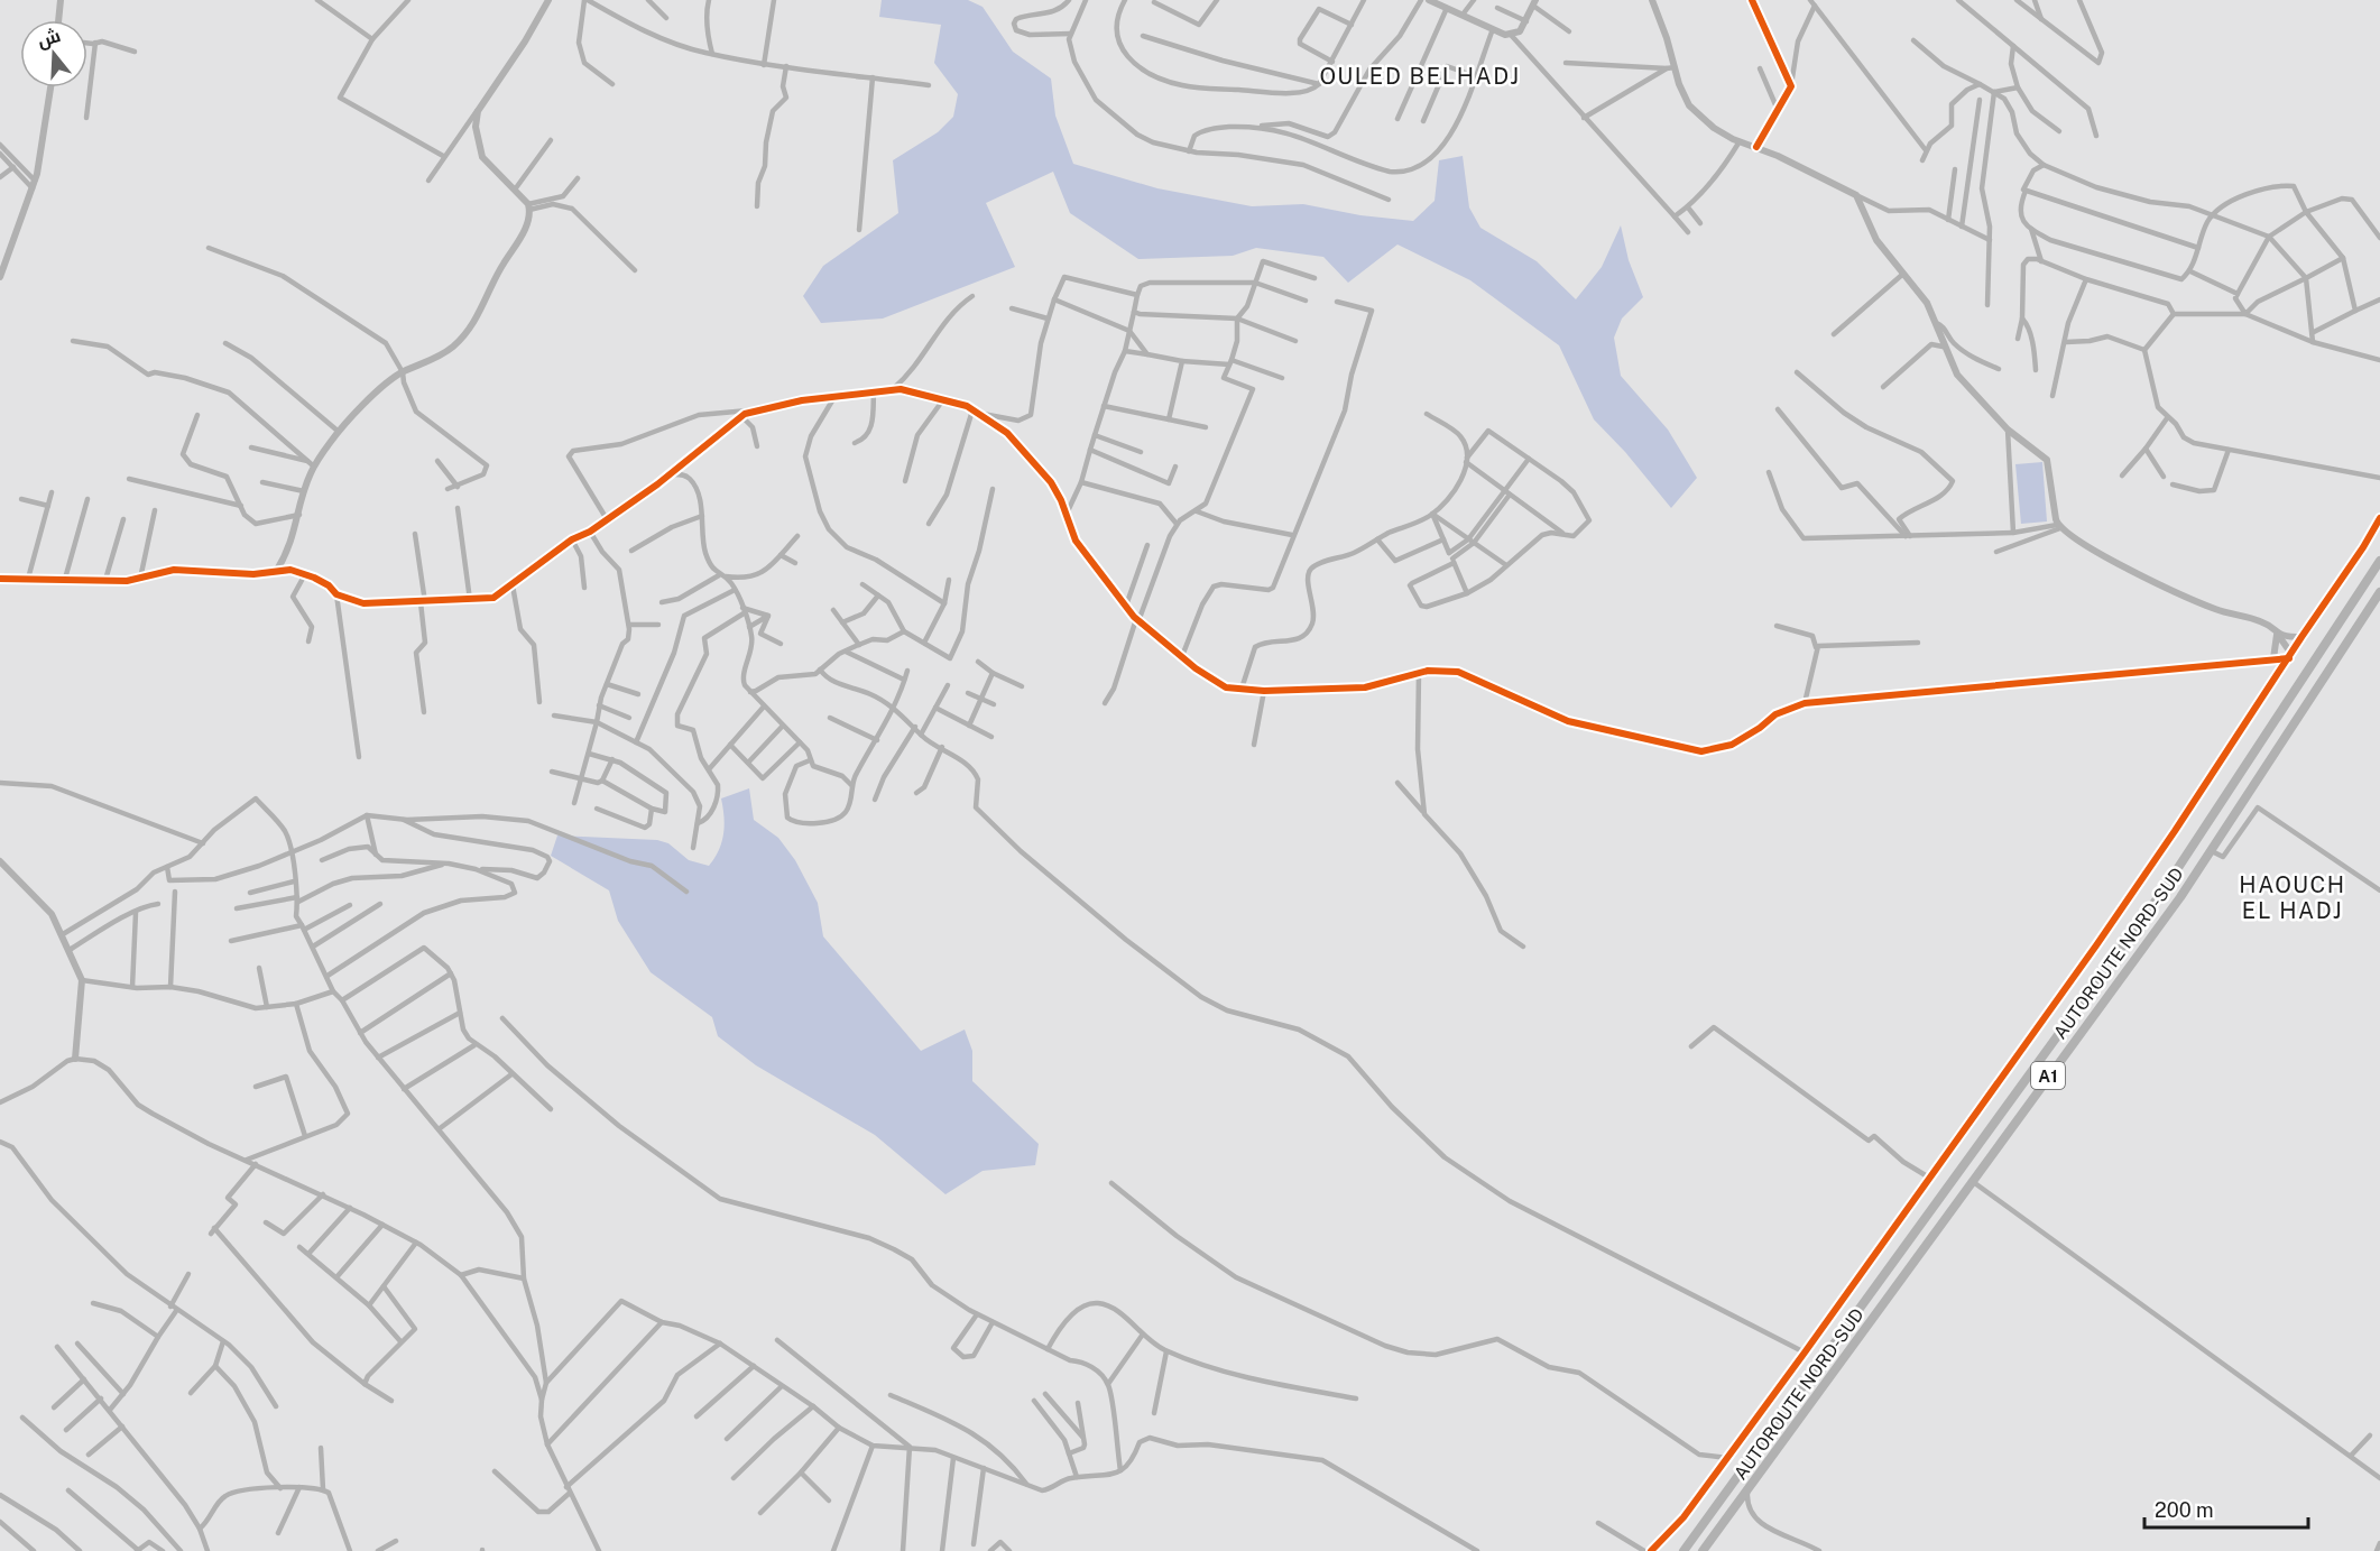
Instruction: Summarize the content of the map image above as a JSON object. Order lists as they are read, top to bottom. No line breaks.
{"streets":{"highway":["AUTOROUTE NORD-SUD","A1"]},"districts":["OULED BELHADJ","HAOUCH EL HADJ"],"scale_bar":"200 m","north":"top"}
